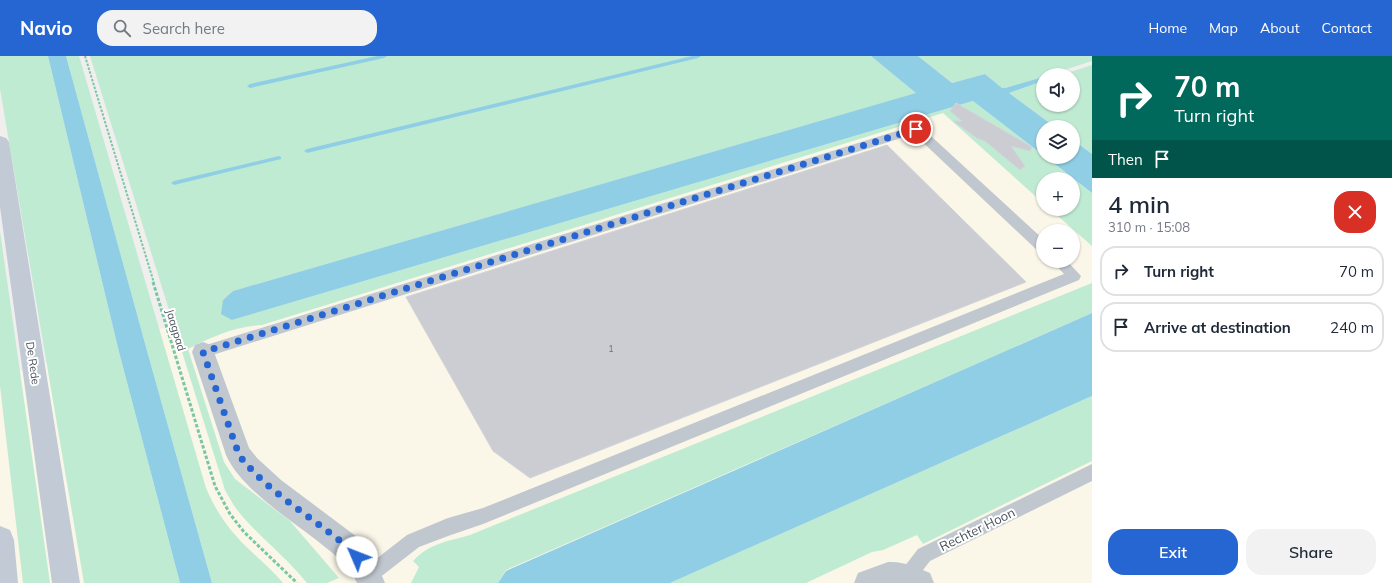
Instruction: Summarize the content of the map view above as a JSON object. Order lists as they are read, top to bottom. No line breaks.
{"streets":{"main road":["De Rede"],"street":["Rechter Hoon"],"path":["Jaagpad"]},"house_numbers":["1"],"page":{"header":"Navio","search":"Search here","nav":["Home","Map","About","Contact"],"turn":["70 m","Turn right"],"map_buttons":["+","−"],"then":"Then","heading":["4 min","310 m · 15:08"],"list":[{"name":"Turn right","value":"70 m"},{"name":"Arrive at destination","value":"240 m"}],"buttons":["Exit","Share"]}}
